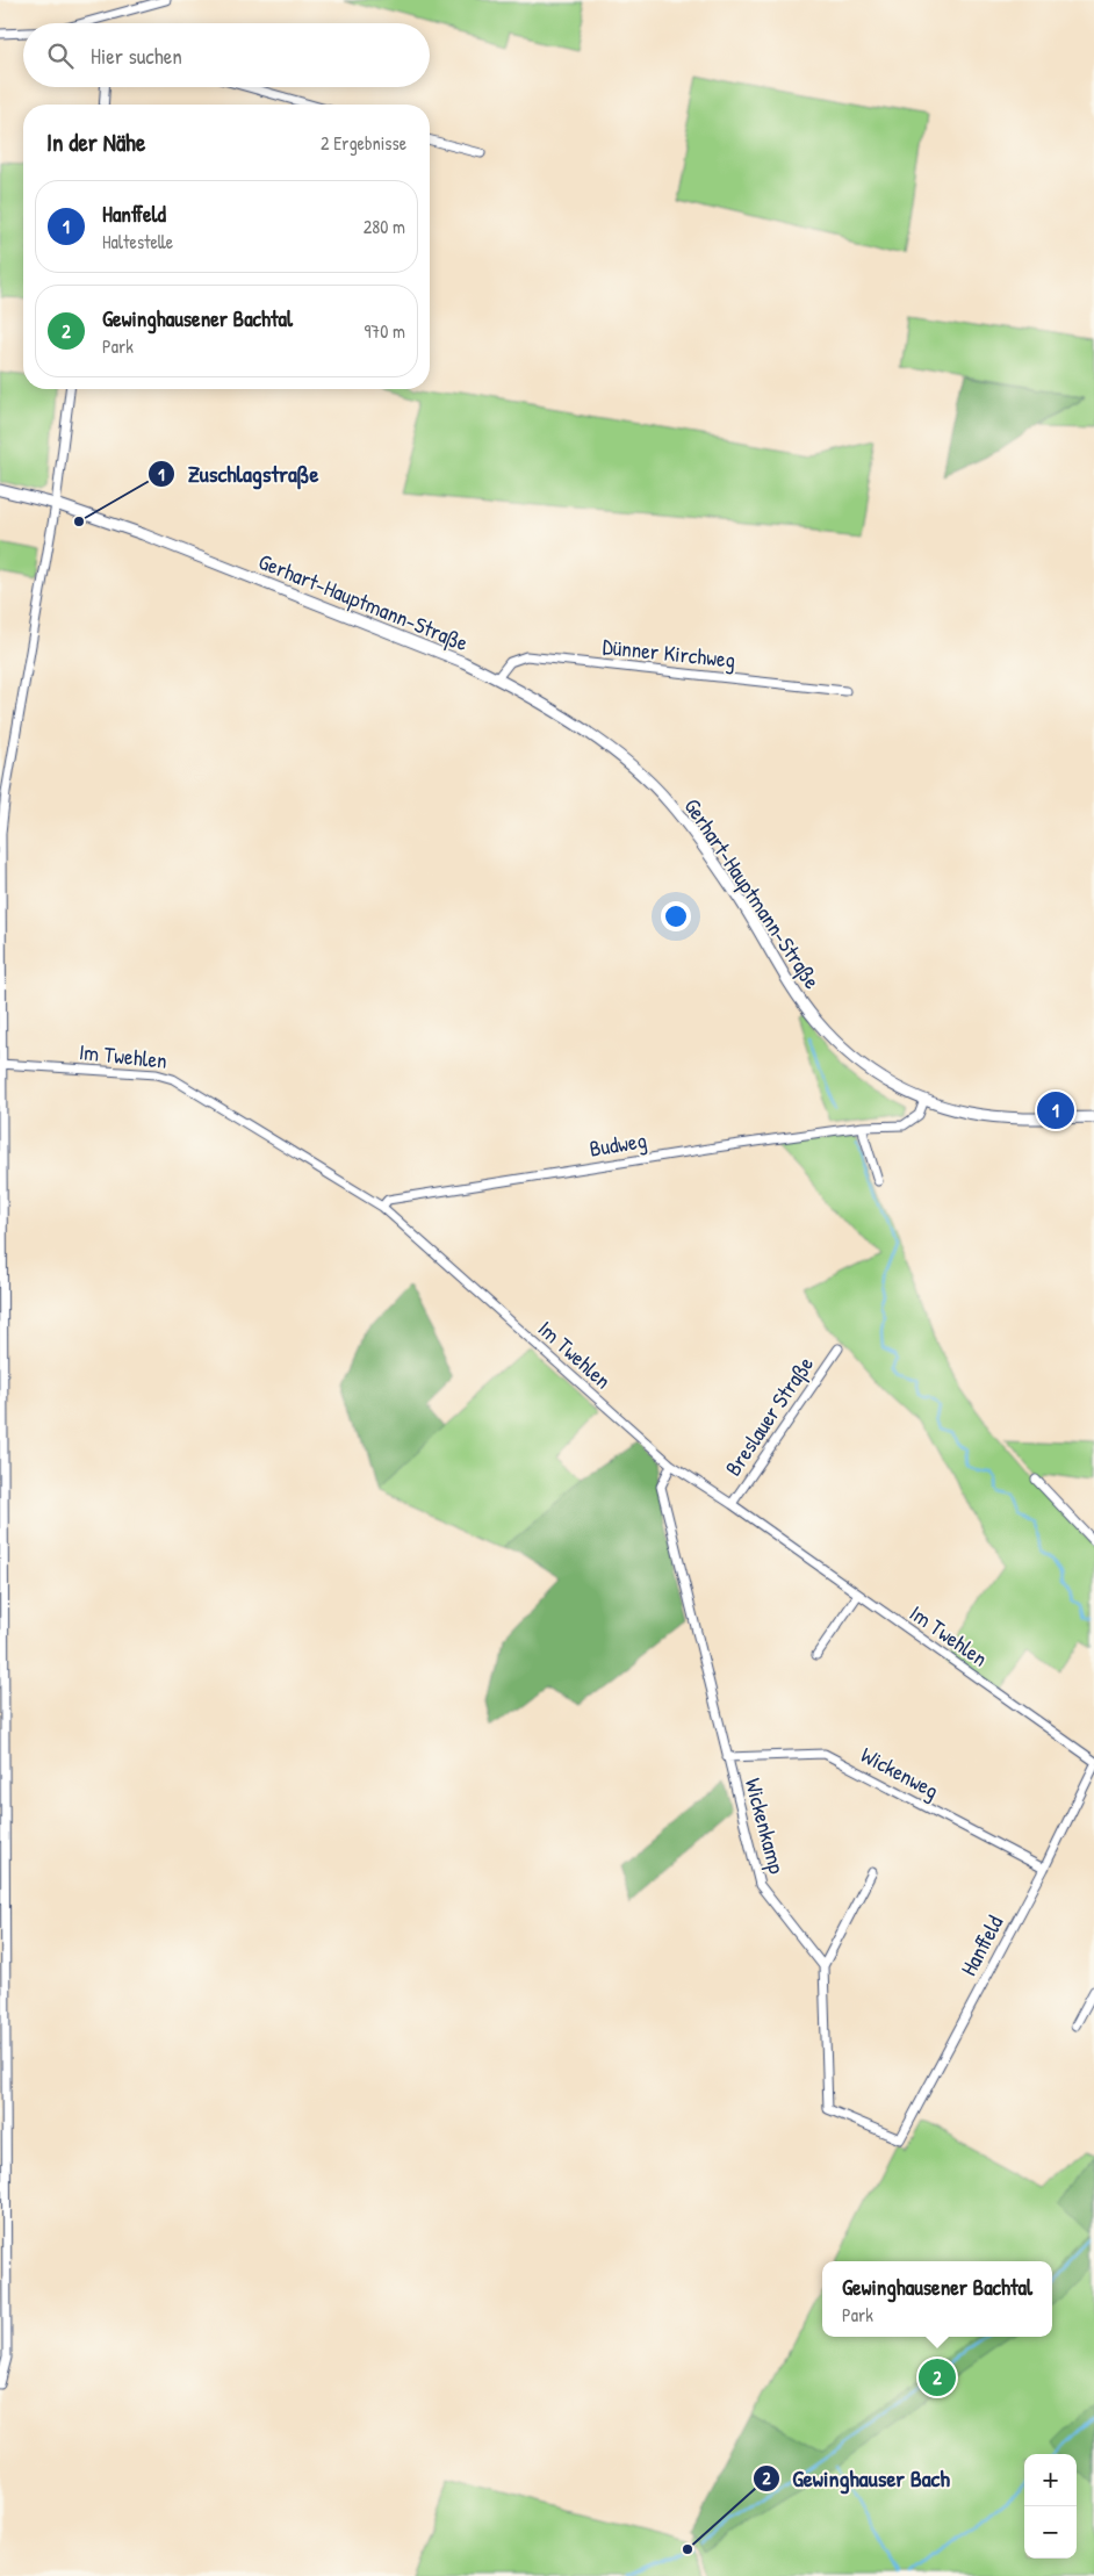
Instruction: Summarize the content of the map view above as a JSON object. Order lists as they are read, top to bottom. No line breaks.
{"streets":{"street":["Gerhart-Hauptmann-Straße","Dünner Kirchweg","Im Twehlen","Budweg","Breslauer Straße","Wickenweg","Wickenkamp","Hanffeld"]},"crossings":[["Gerhart-Hauptmann-Straße","Dünner Kirchweg"],["Gerhart-Hauptmann-Straße","Budweg"],["Im Twehlen","Budweg"],["Im Twehlen","Breslauer Straße"],["Im Twehlen","Wickenkamp"],["Wickenweg","Wickenkamp"],["Wickenweg","Hanffeld"],["Wickenkamp","Hanffeld"]],"places":["Zuschlagstraße","Gewinghauser Bach"],"page":{"search":"Hier suchen","heading":["In der Nähe","2 Ergebnisse"],"list":[{"mark":"1","name":"Hanffeld","note":"Haltestelle","value":"280 m"},{"mark":"2","name":"Gewinghausener Bachtal","note":"Park","value":"970 m"}],"pins":["1","2"],"popup":["Gewinghausener Bachtal","Park"],"map_buttons":["+","−"]}}
